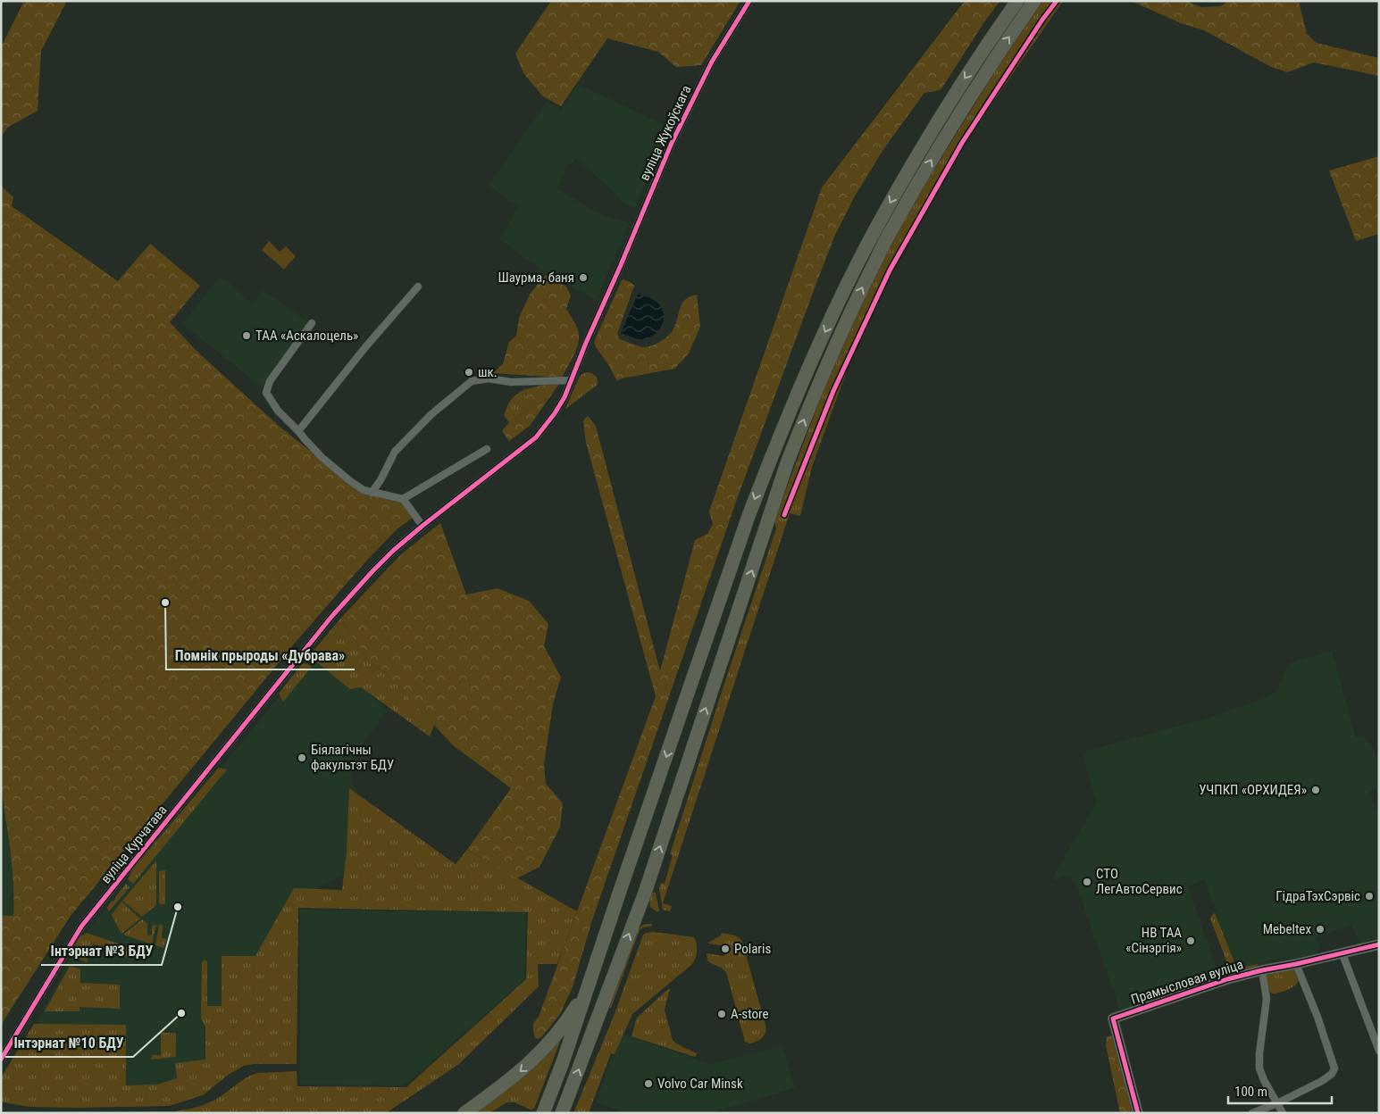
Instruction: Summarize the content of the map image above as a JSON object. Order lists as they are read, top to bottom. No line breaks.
{"streets":{"street":["вуліца Жукоўскага","вуліца Курчатава","Прамысловая вуліца"]},"crossings":[["вуліца Жукоўскага","вуліца Курчатава"]],"places":["Шаурма, баня","ТАА «Аскалоцель»","шк.","Помнік прыроды «Дубрава»","Біялагічны факультэт БДУ","УЧПКП «ОРХИДЕЯ»","СТО ЛегАвтоСервис","ГідраТэхСэрвіс","Інтэрнат №3 БДУ","Mebeltex","НВ ТАА «Сінэргія»","Polaris","Інтэрнат №10 БДУ","А-store","Volvo Car Minsk"],"scale_bar":"100 m"}
